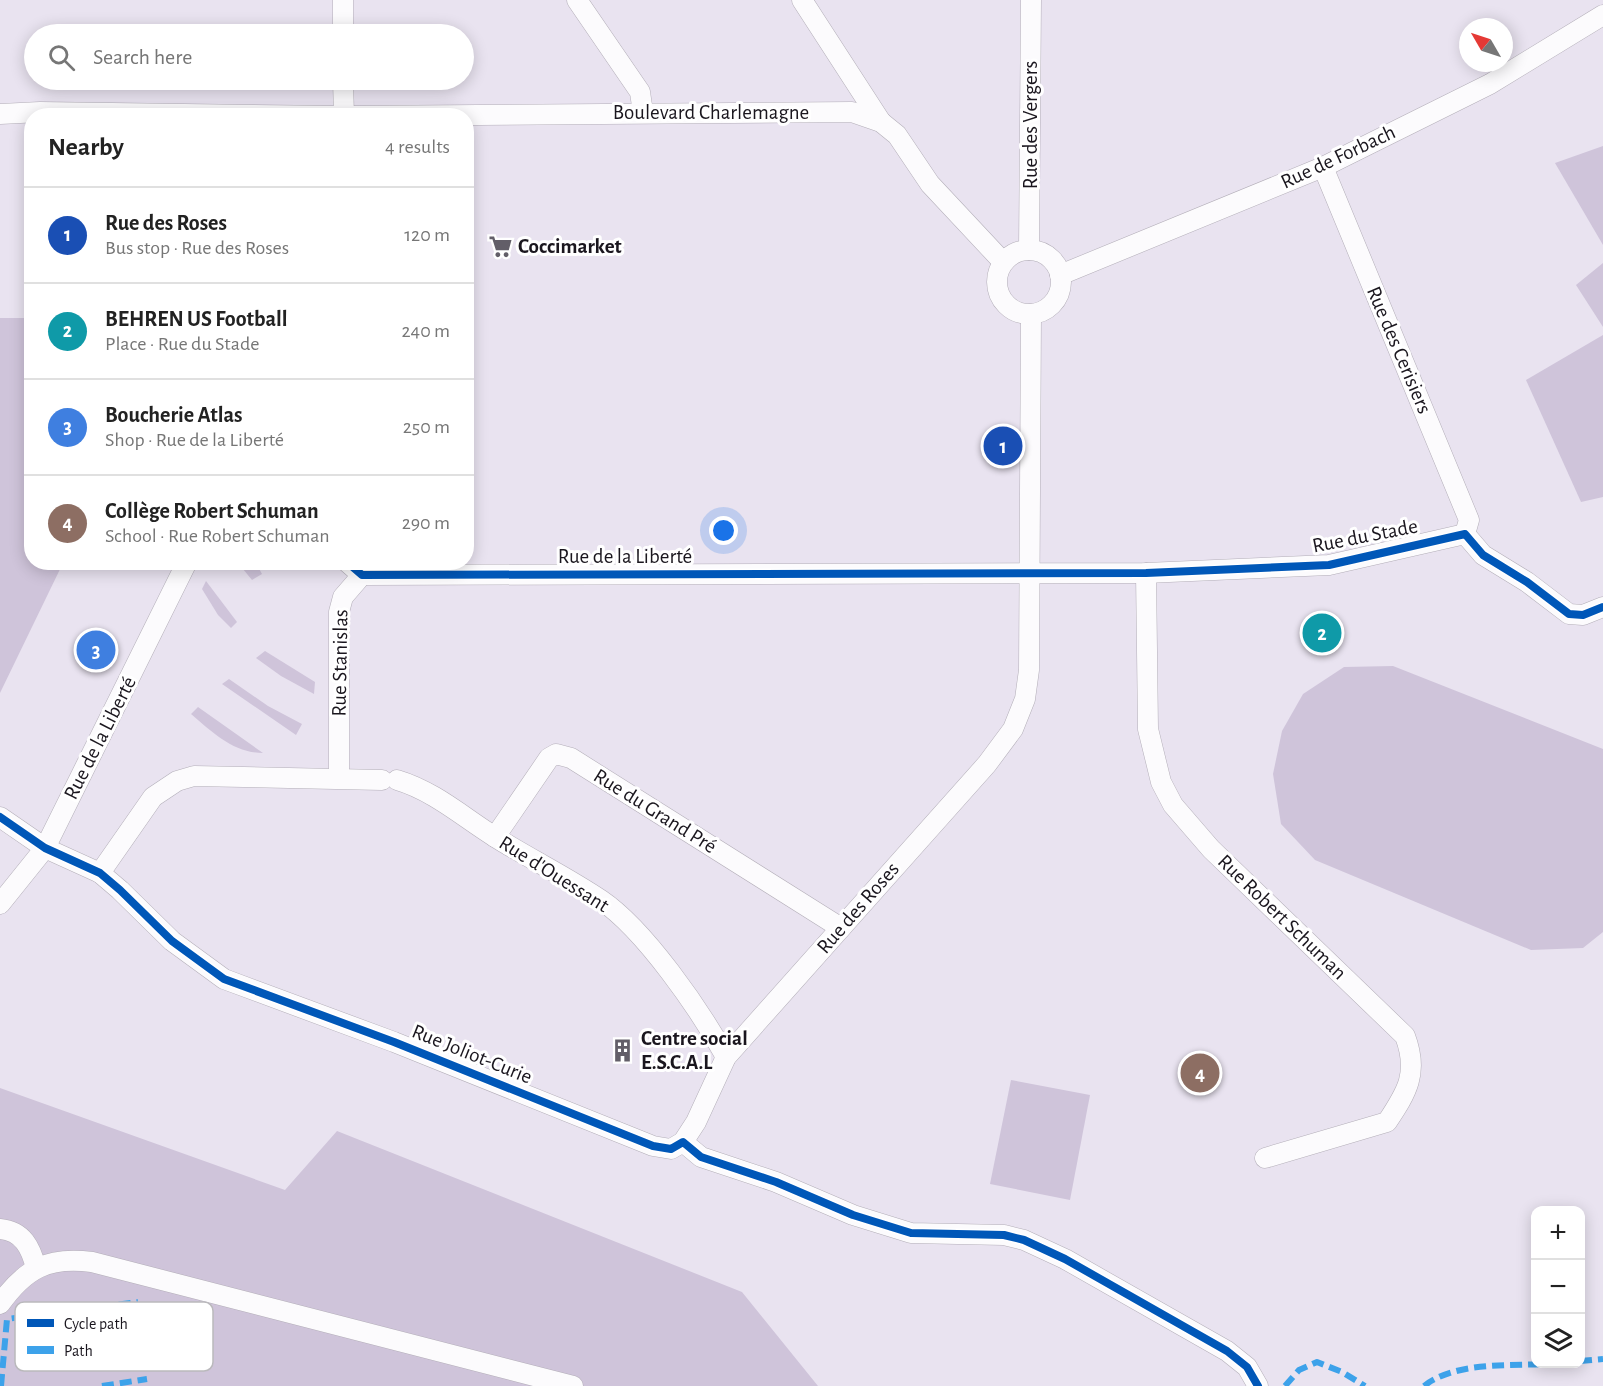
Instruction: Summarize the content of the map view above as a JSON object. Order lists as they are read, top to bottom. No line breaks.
{"streets":{"street":["Boulevard Charlemagne","Rue des Vergers","Rue de Forbach","Rue des Cerisiers","Rue du Stade","Rue de la Liberté","Rue Stanislas","Rue du Grand Pré","Rue d'Ouessant","Rue des Roses","Rue Robert Schuman","Rue Joliot-Curie"]},"crossings":[["Boulevard Charlemagne","Rue des Vergers"],["Boulevard Charlemagne","Rue de Forbach"],["Boulevard Charlemagne","Rue des Roses"],["Rue des Vergers","Rue de Forbach"],["Rue des Vergers","Rue des Roses"],["Rue de Forbach","Rue des Cerisiers"],["Rue de Forbach","Rue des Roses"],["Rue des Cerisiers","Rue du Stade"],["Rue du Stade","Rue de la Liberté"],["Rue du Stade","Rue des Roses"],["Rue du Stade","Rue Robert Schuman"],["Rue de la Liberté","Rue des Roses"],["Rue de la Liberté","Rue Joliot-Curie"],["Rue Stanislas","Rue d'Ouessant"],["Rue du Grand Pré","Rue d'Ouessant"],["Rue du Grand Pré","Rue des Roses"],["Rue d'Ouessant","Rue des Roses"],["Rue d'Ouessant","Rue Joliot-Curie"],["Rue des Roses","Rue Joliot-Curie"]],"places":{"supermarket":["Coccimarket"],"building":["Centre social E.S.C.A.L"]},"legend":["Cycle path","Path"],"north":"top left","page":{"search":"Search here","heading":["Nearby","4 results"],"list":[{"mark":"1","name":"Rue des Roses","note":"Bus stop · Rue des Roses","value":"120 m"},{"mark":"2","name":"BEHREN US Football","note":"Place · Rue du Stade","value":"240 m"},{"mark":"3","name":"Boucherie Atlas","note":"Shop · Rue de la Liberté","value":"250 m"},{"mark":"4","name":"Collège Robert Schuman","note":"School · Rue Robert Schuman","value":"290 m"}],"pins":["1","2","3","4"],"map_buttons":["+","−"]}}
